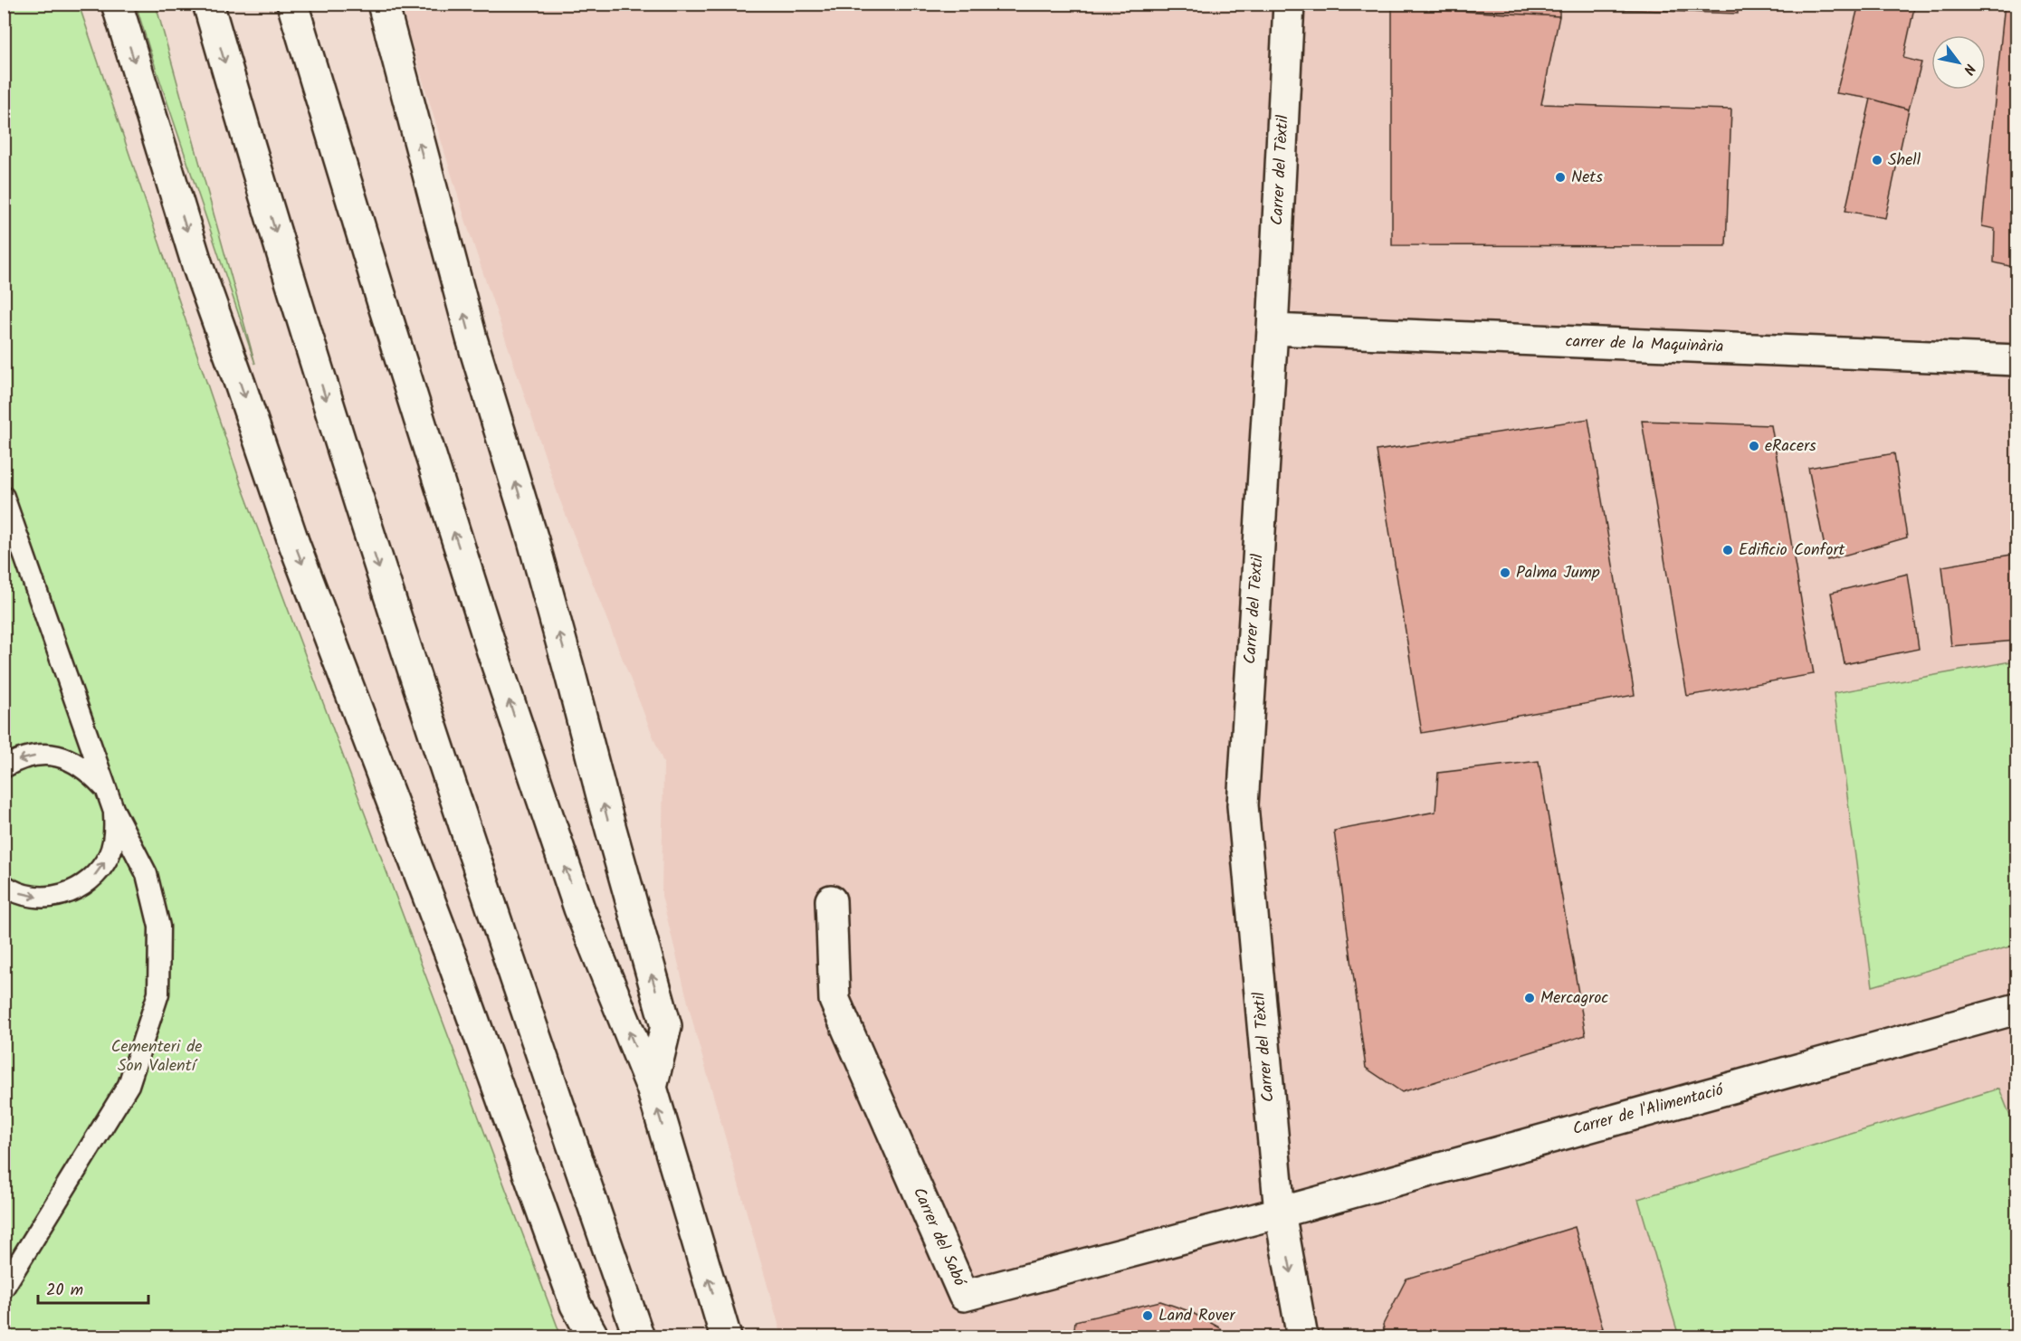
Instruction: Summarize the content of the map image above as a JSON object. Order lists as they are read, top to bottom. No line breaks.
{"streets":{"main road":["Carrer del Tèxtil","carrer de la Maquinària","Carrer de l'Alimentació","Carrer del Sabó"]},"crossings":[["Carrer del Tèxtil","carrer de la Maquinària"],["Carrer del Tèxtil","Carrer de l'Alimentació"],["Carrer del Tèxtil","Carrer del Sabó"],["Carrer de l'Alimentació","Carrer del Sabó"]],"parks":["Cementeri de Son Valentí"],"places":["Shell","Nets","eRacers","Edificio Confort","Palma Jump","Mercagroc","Land Rover"],"scale_bar":"20 m","north":"bottom right"}
